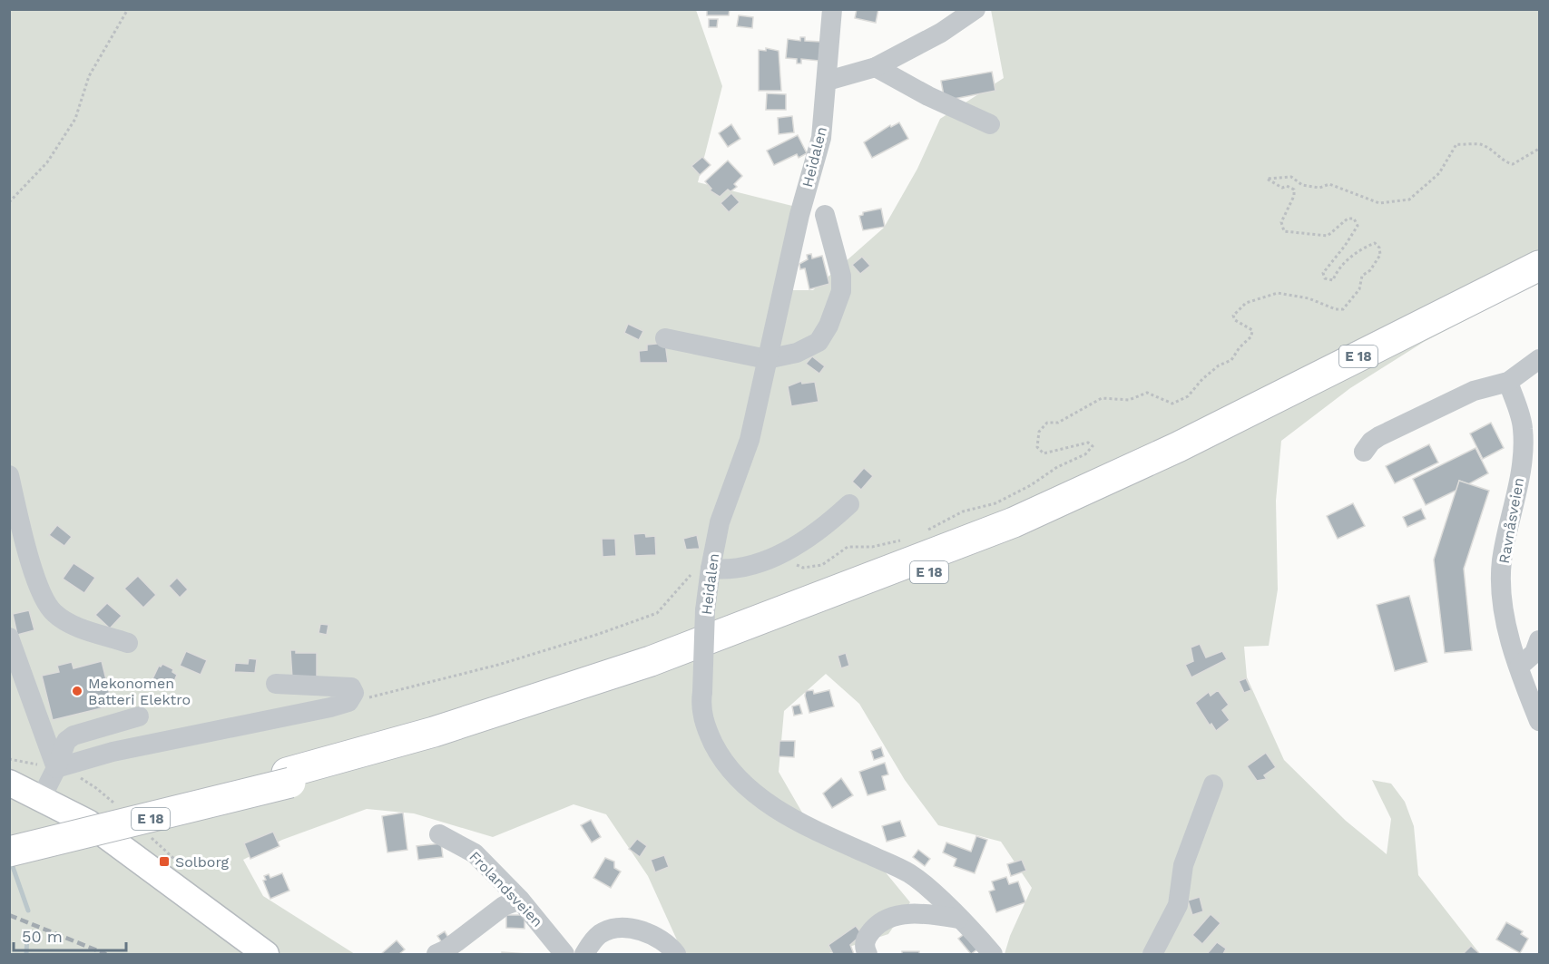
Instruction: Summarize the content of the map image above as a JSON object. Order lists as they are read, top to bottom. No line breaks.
{"streets":{"highway":["E 18"],"street":["Heidalen","Ravnåsveien","Frolandsveien"]},"places":{"other":["Mekonomen Batteri Elektro"],"transit":["Solborg"]},"scale_bar":"50 m"}
